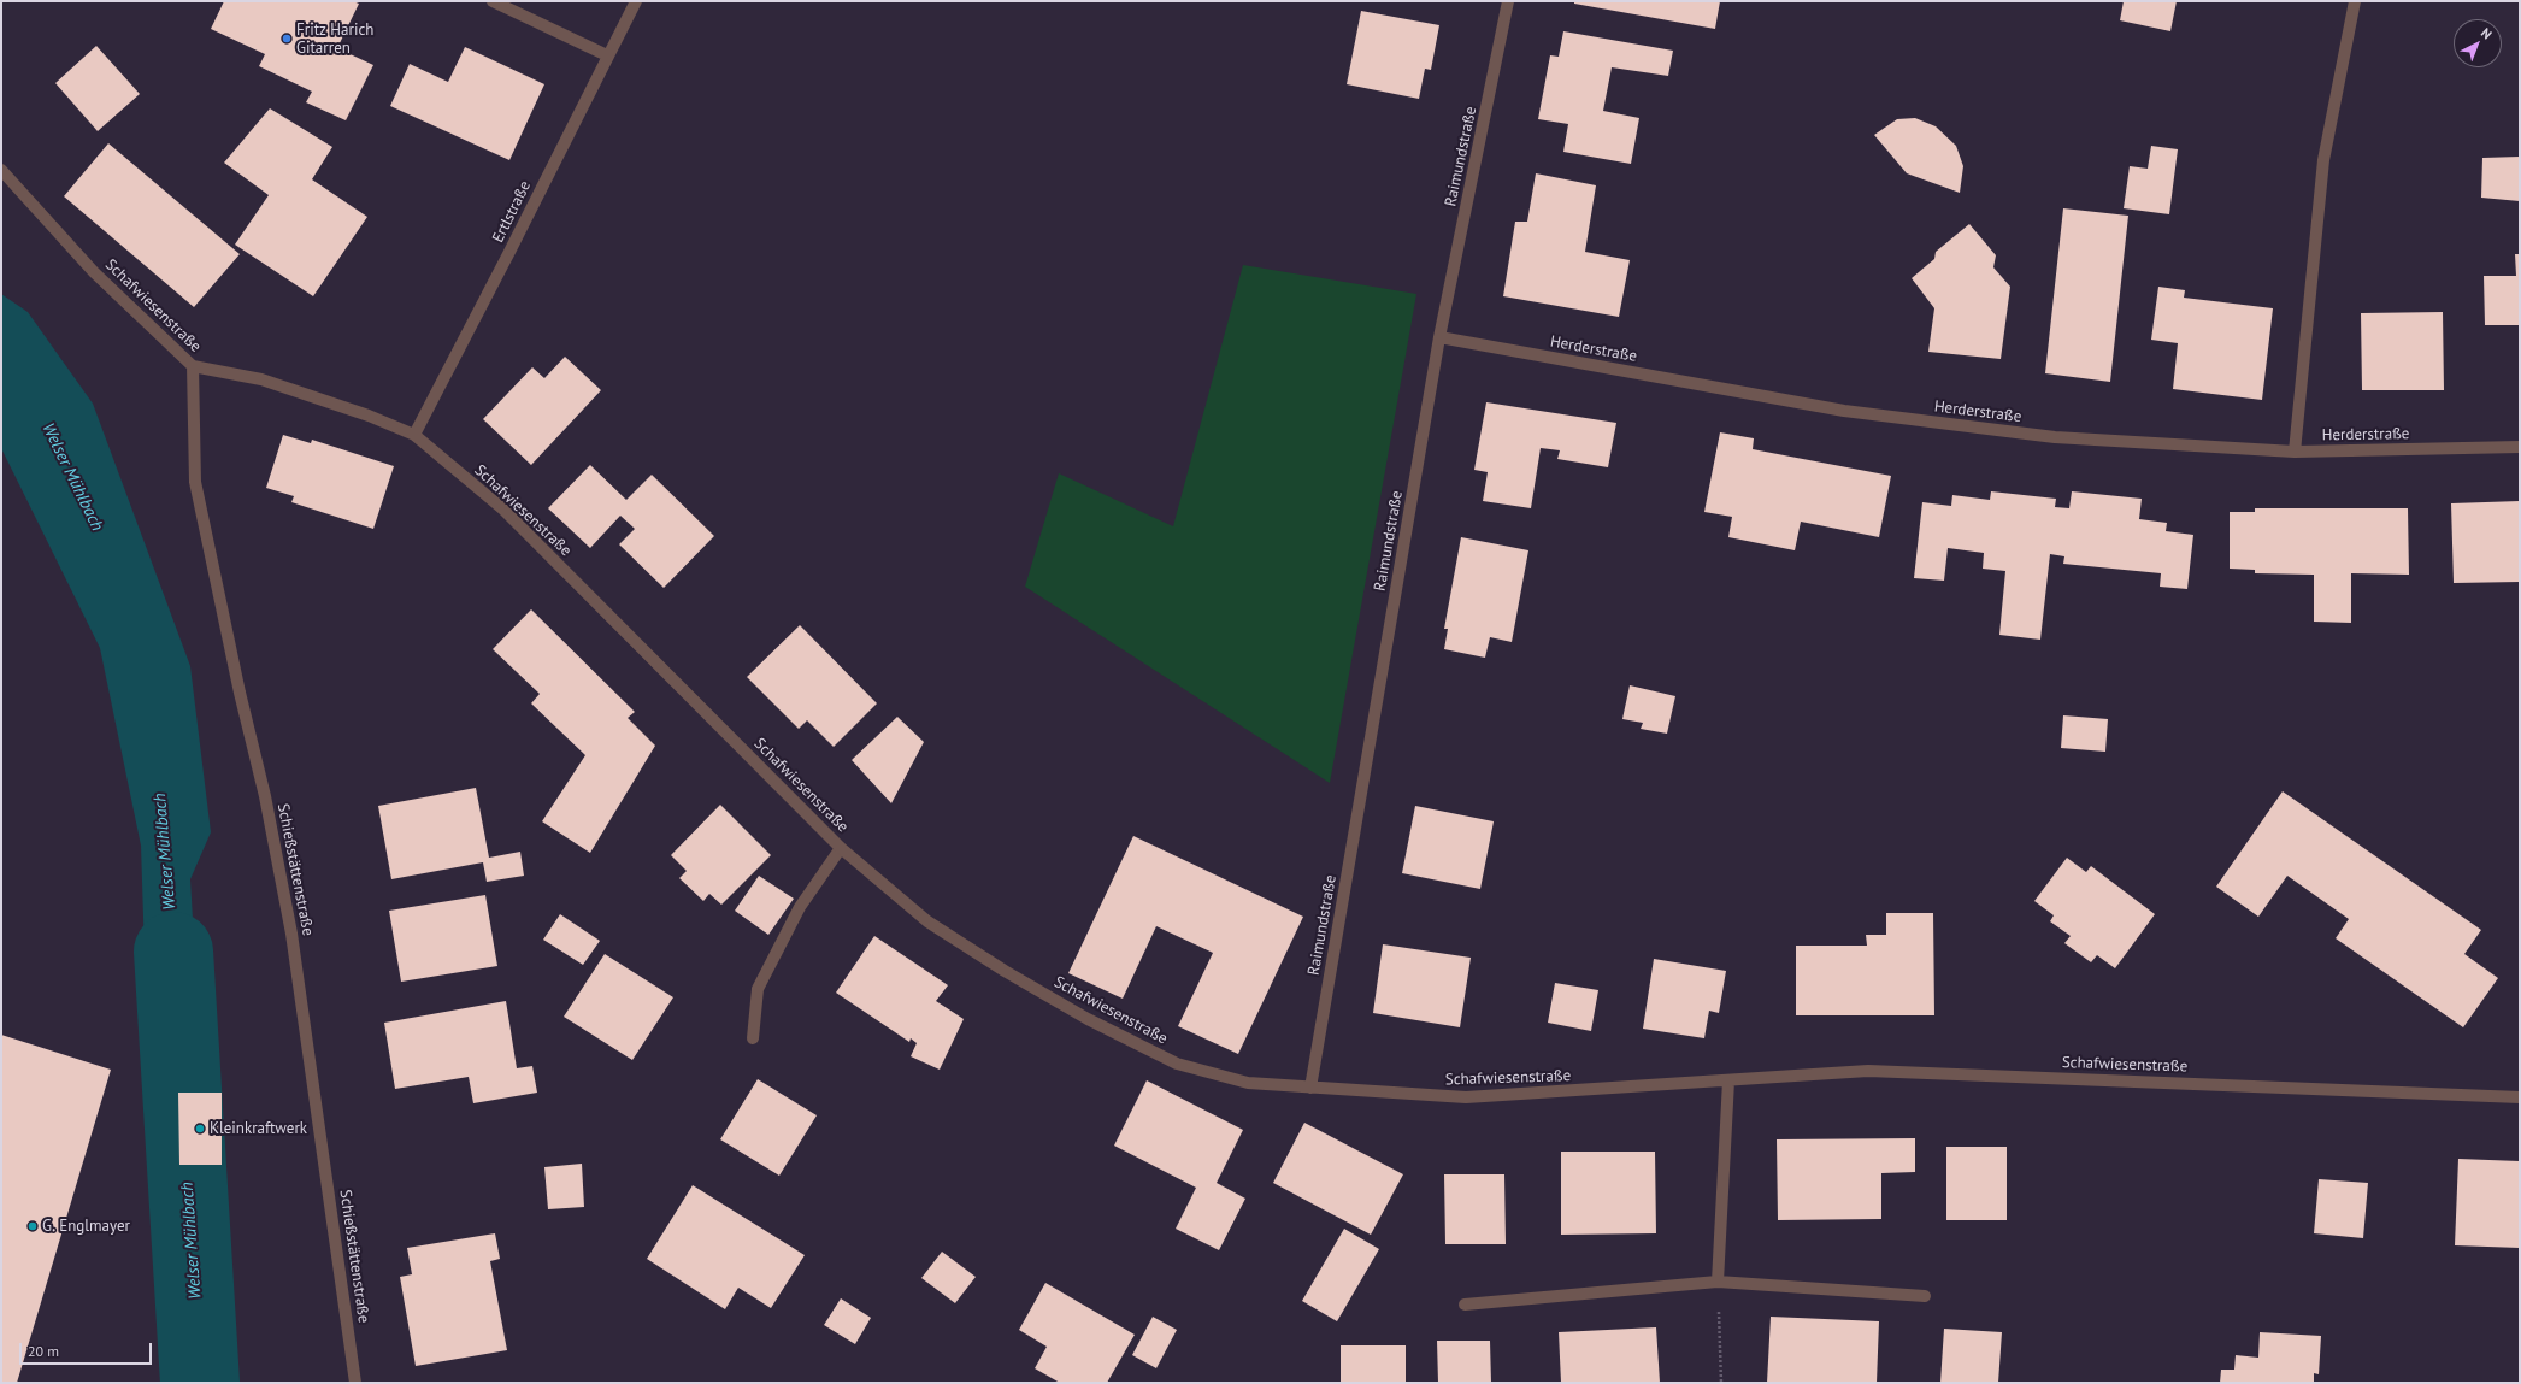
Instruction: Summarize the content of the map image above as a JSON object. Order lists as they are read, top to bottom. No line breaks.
{"streets":{"street":["Raimundstraße","Ertlstraße","Schafwiesenstraße","Herderstraße","Schießstättenstraße"]},"crossings":[["Raimundstraße","Schafwiesenstraße"],["Raimundstraße","Herderstraße"],["Ertlstraße","Schafwiesenstraße"],["Schafwiesenstraße","Schießstättenstraße"]],"water":["Welser Mühlbach"],"places":["Fritz Harich Gitarren","Kleinkraftwerk","G. Englmayer"],"scale_bar":"20 m","north":"top right"}
